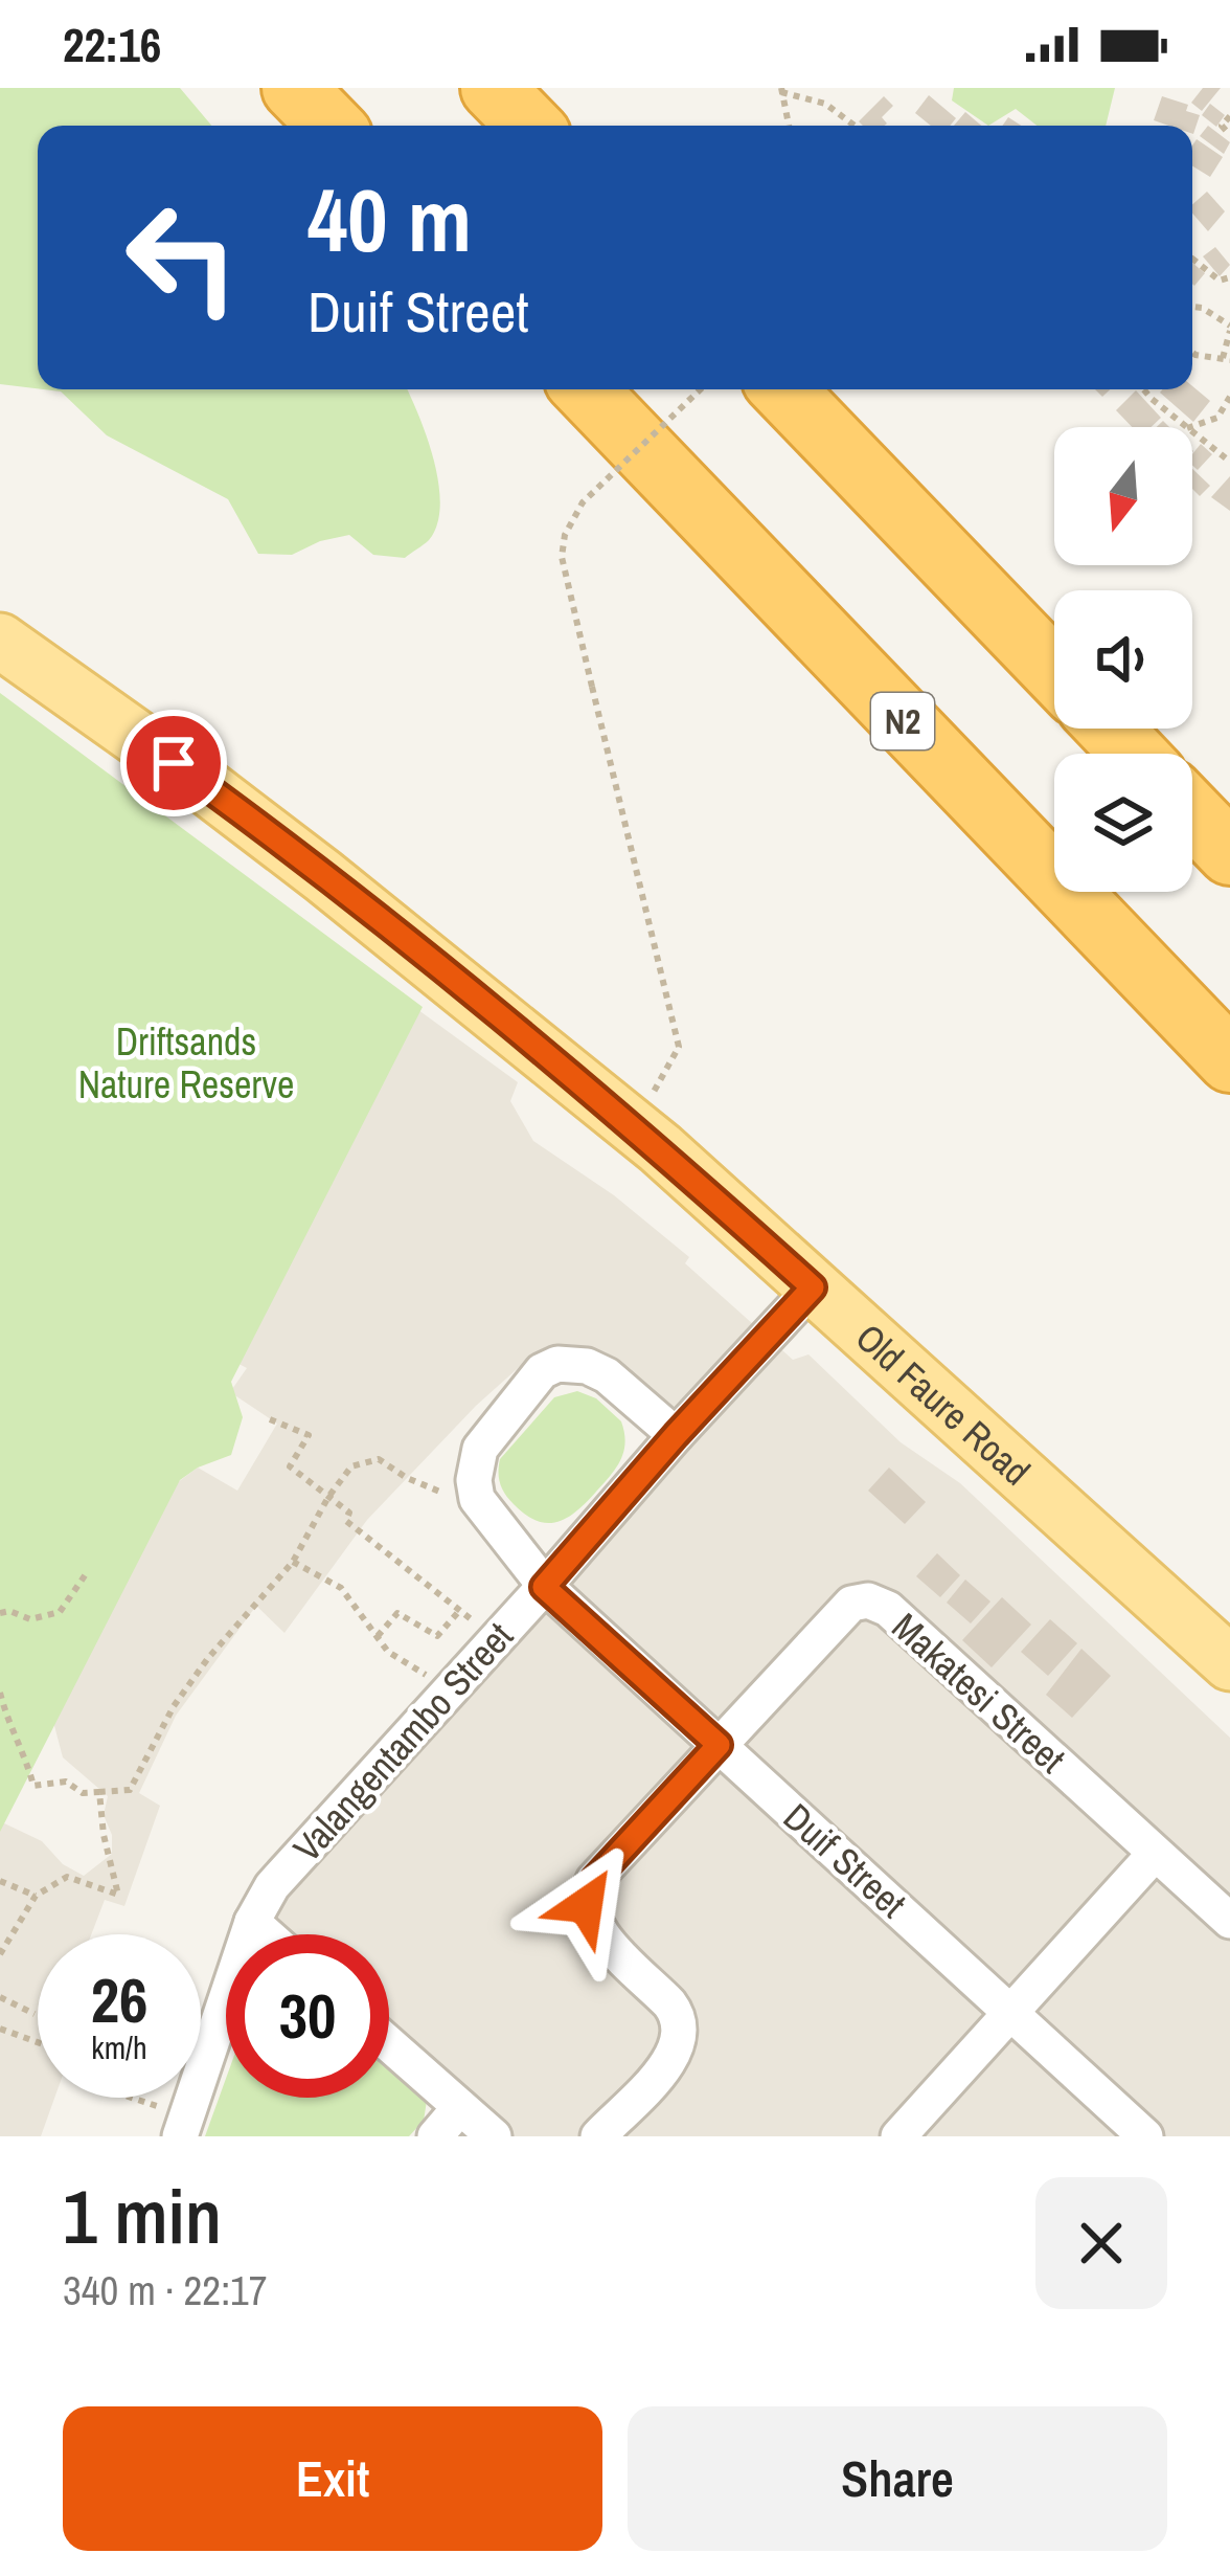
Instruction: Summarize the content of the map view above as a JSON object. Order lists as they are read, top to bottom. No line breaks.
{"streets":{"highway":["N2"],"main road":["Old Faure Road"],"street":["Makatesi Street","Valangentambo Street","Duif Street"]},"crossings":[["Old Faure Road","Valangentambo Street"],["Makatesi Street","Duif Street"],["Valangentambo Street","Duif Street"]],"parks":["Driftsands Nature Reserve"],"north":"bottom","page":{"status":"22:16","turn":["40 m","Duif Street"],"speed":"26 km/h","limit":"30","heading":["1 min","340 m · 22:17"],"buttons":["Exit","Share"]}}
